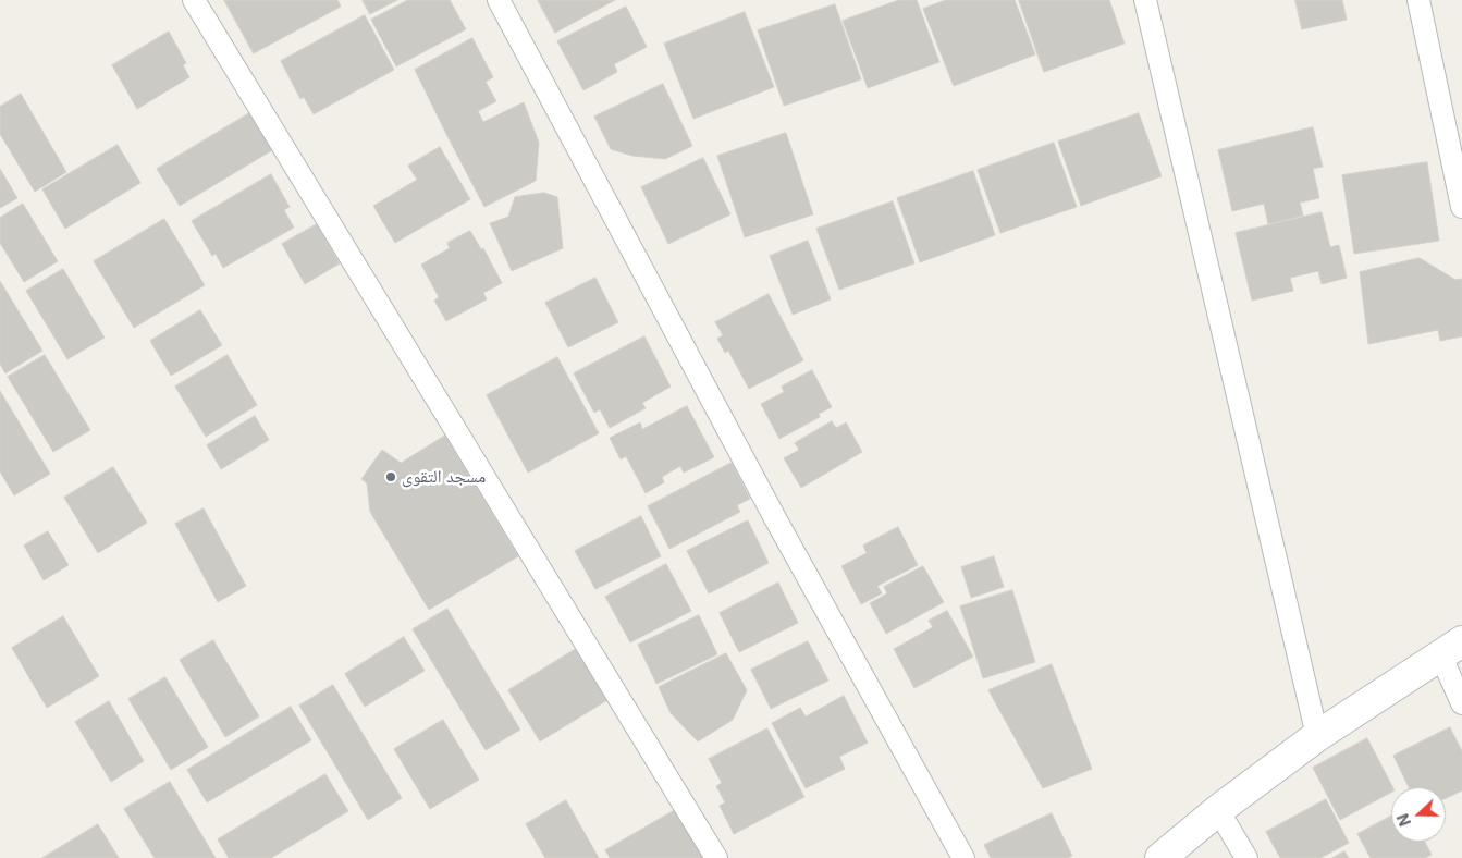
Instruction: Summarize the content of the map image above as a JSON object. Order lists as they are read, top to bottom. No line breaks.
{"places":["مسجد التقوى"],"north":"left"}
